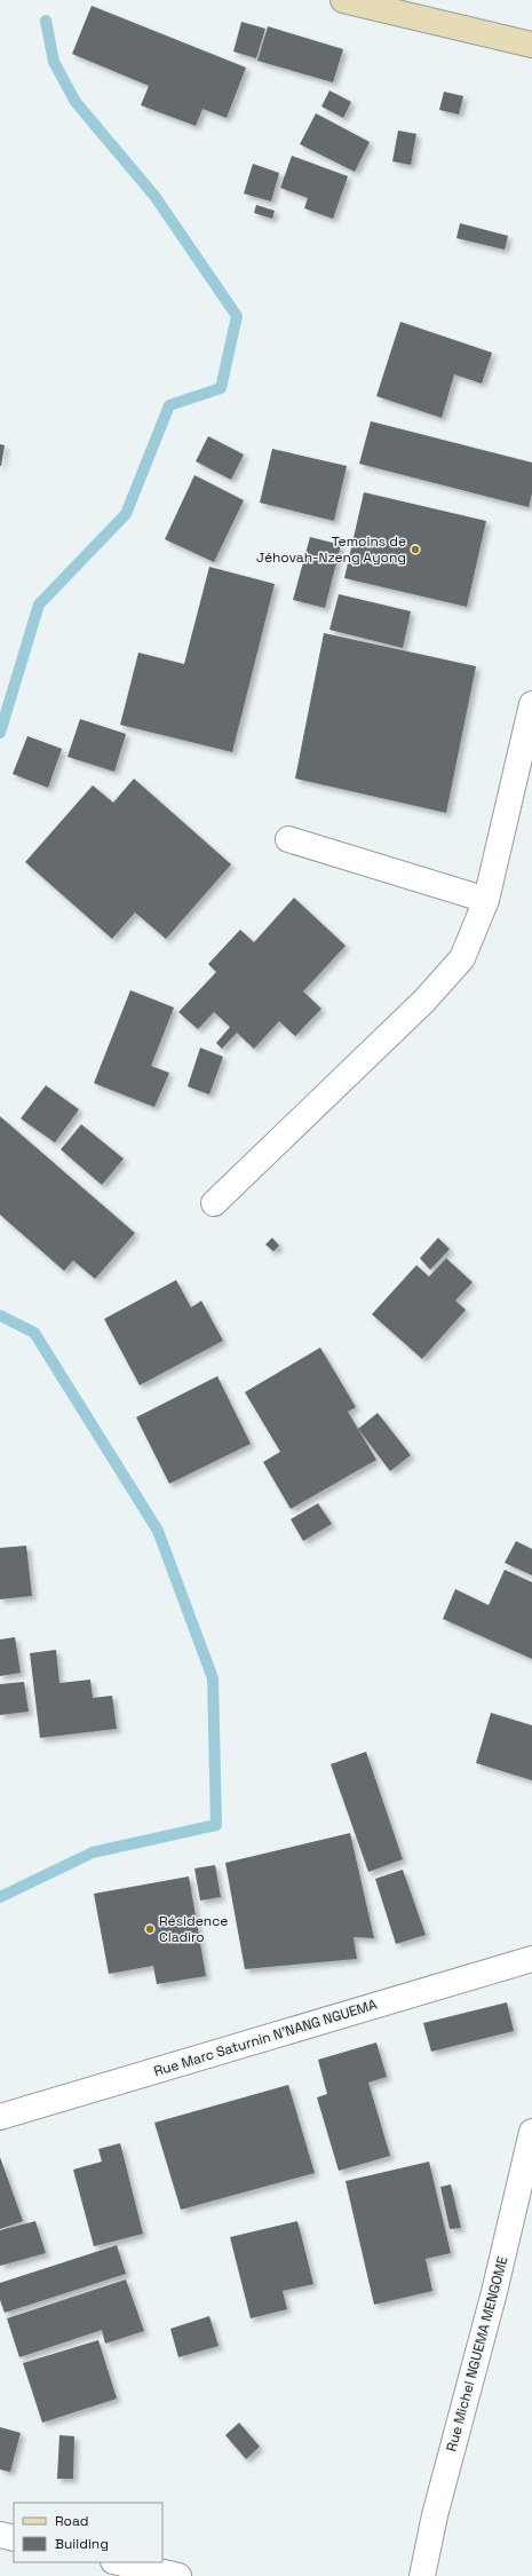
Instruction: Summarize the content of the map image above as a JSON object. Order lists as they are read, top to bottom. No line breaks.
{"streets":{"street":["Rue Marc Saturnin N'NANG NGUEMA","Rue Michel NGUEMA MENGOME"]},"places":["Temoins de Jéhovah-Nzeng Ayong","Résidence Cladiro"],"legend":["Road","Building"]}
